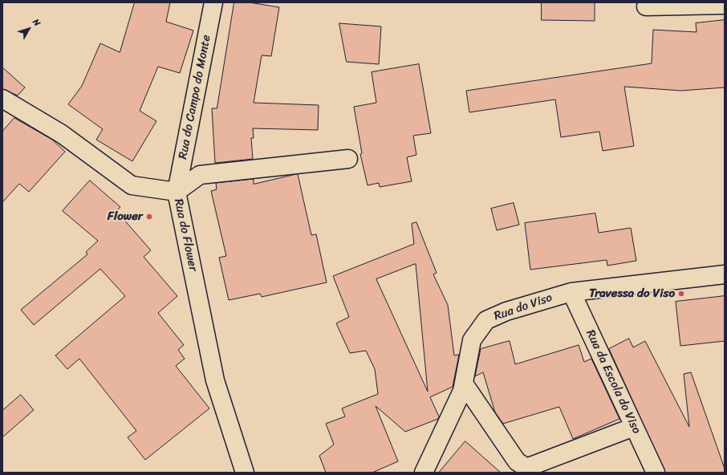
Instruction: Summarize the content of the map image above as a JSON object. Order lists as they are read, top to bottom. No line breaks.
{"streets":{"street":["Rua do Campo do Monte","Rua do Flower","Rua do Viso","Rua da Escola do Viso"]},"crossings":[["Rua do Campo do Monte","Rua do Flower"],["Rua do Viso","Rua da Escola do Viso"]],"places":["Flower","Travessa do Viso"],"north":"top right"}
